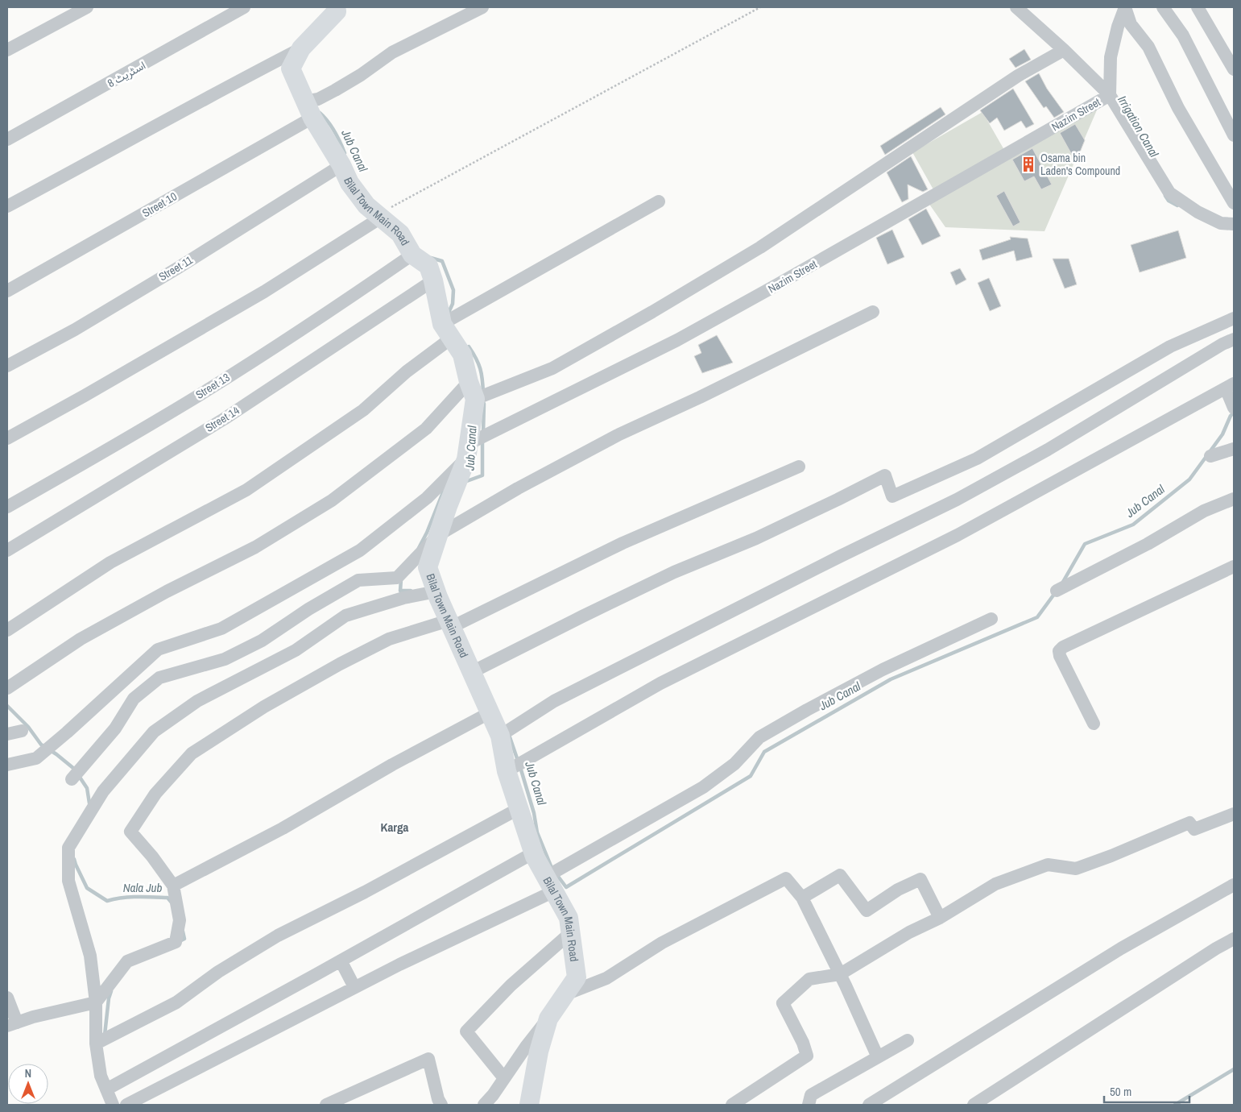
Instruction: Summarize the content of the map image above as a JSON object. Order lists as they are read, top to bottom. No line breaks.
{"streets":{"street":["اسٹریٹ 8","Nazim Street","Street 10","Bilal Town Main Road","Street 11","Street 13","Street 14"]},"crossings":[["Nazim Street","Bilal Town Main Road"],["Street 10","Bilal Town Main Road"],["Bilal Town Main Road","Street 11"],["Bilal Town Main Road","Street 13"],["Bilal Town Main Road","Street 14"]],"districts":["Karga"],"water":["Irrigation Canal","Jub Canal","Nala Jub"],"places":{"building":["Osama bin Laden's Compound"]},"scale_bar":"50 m","north":"top"}
